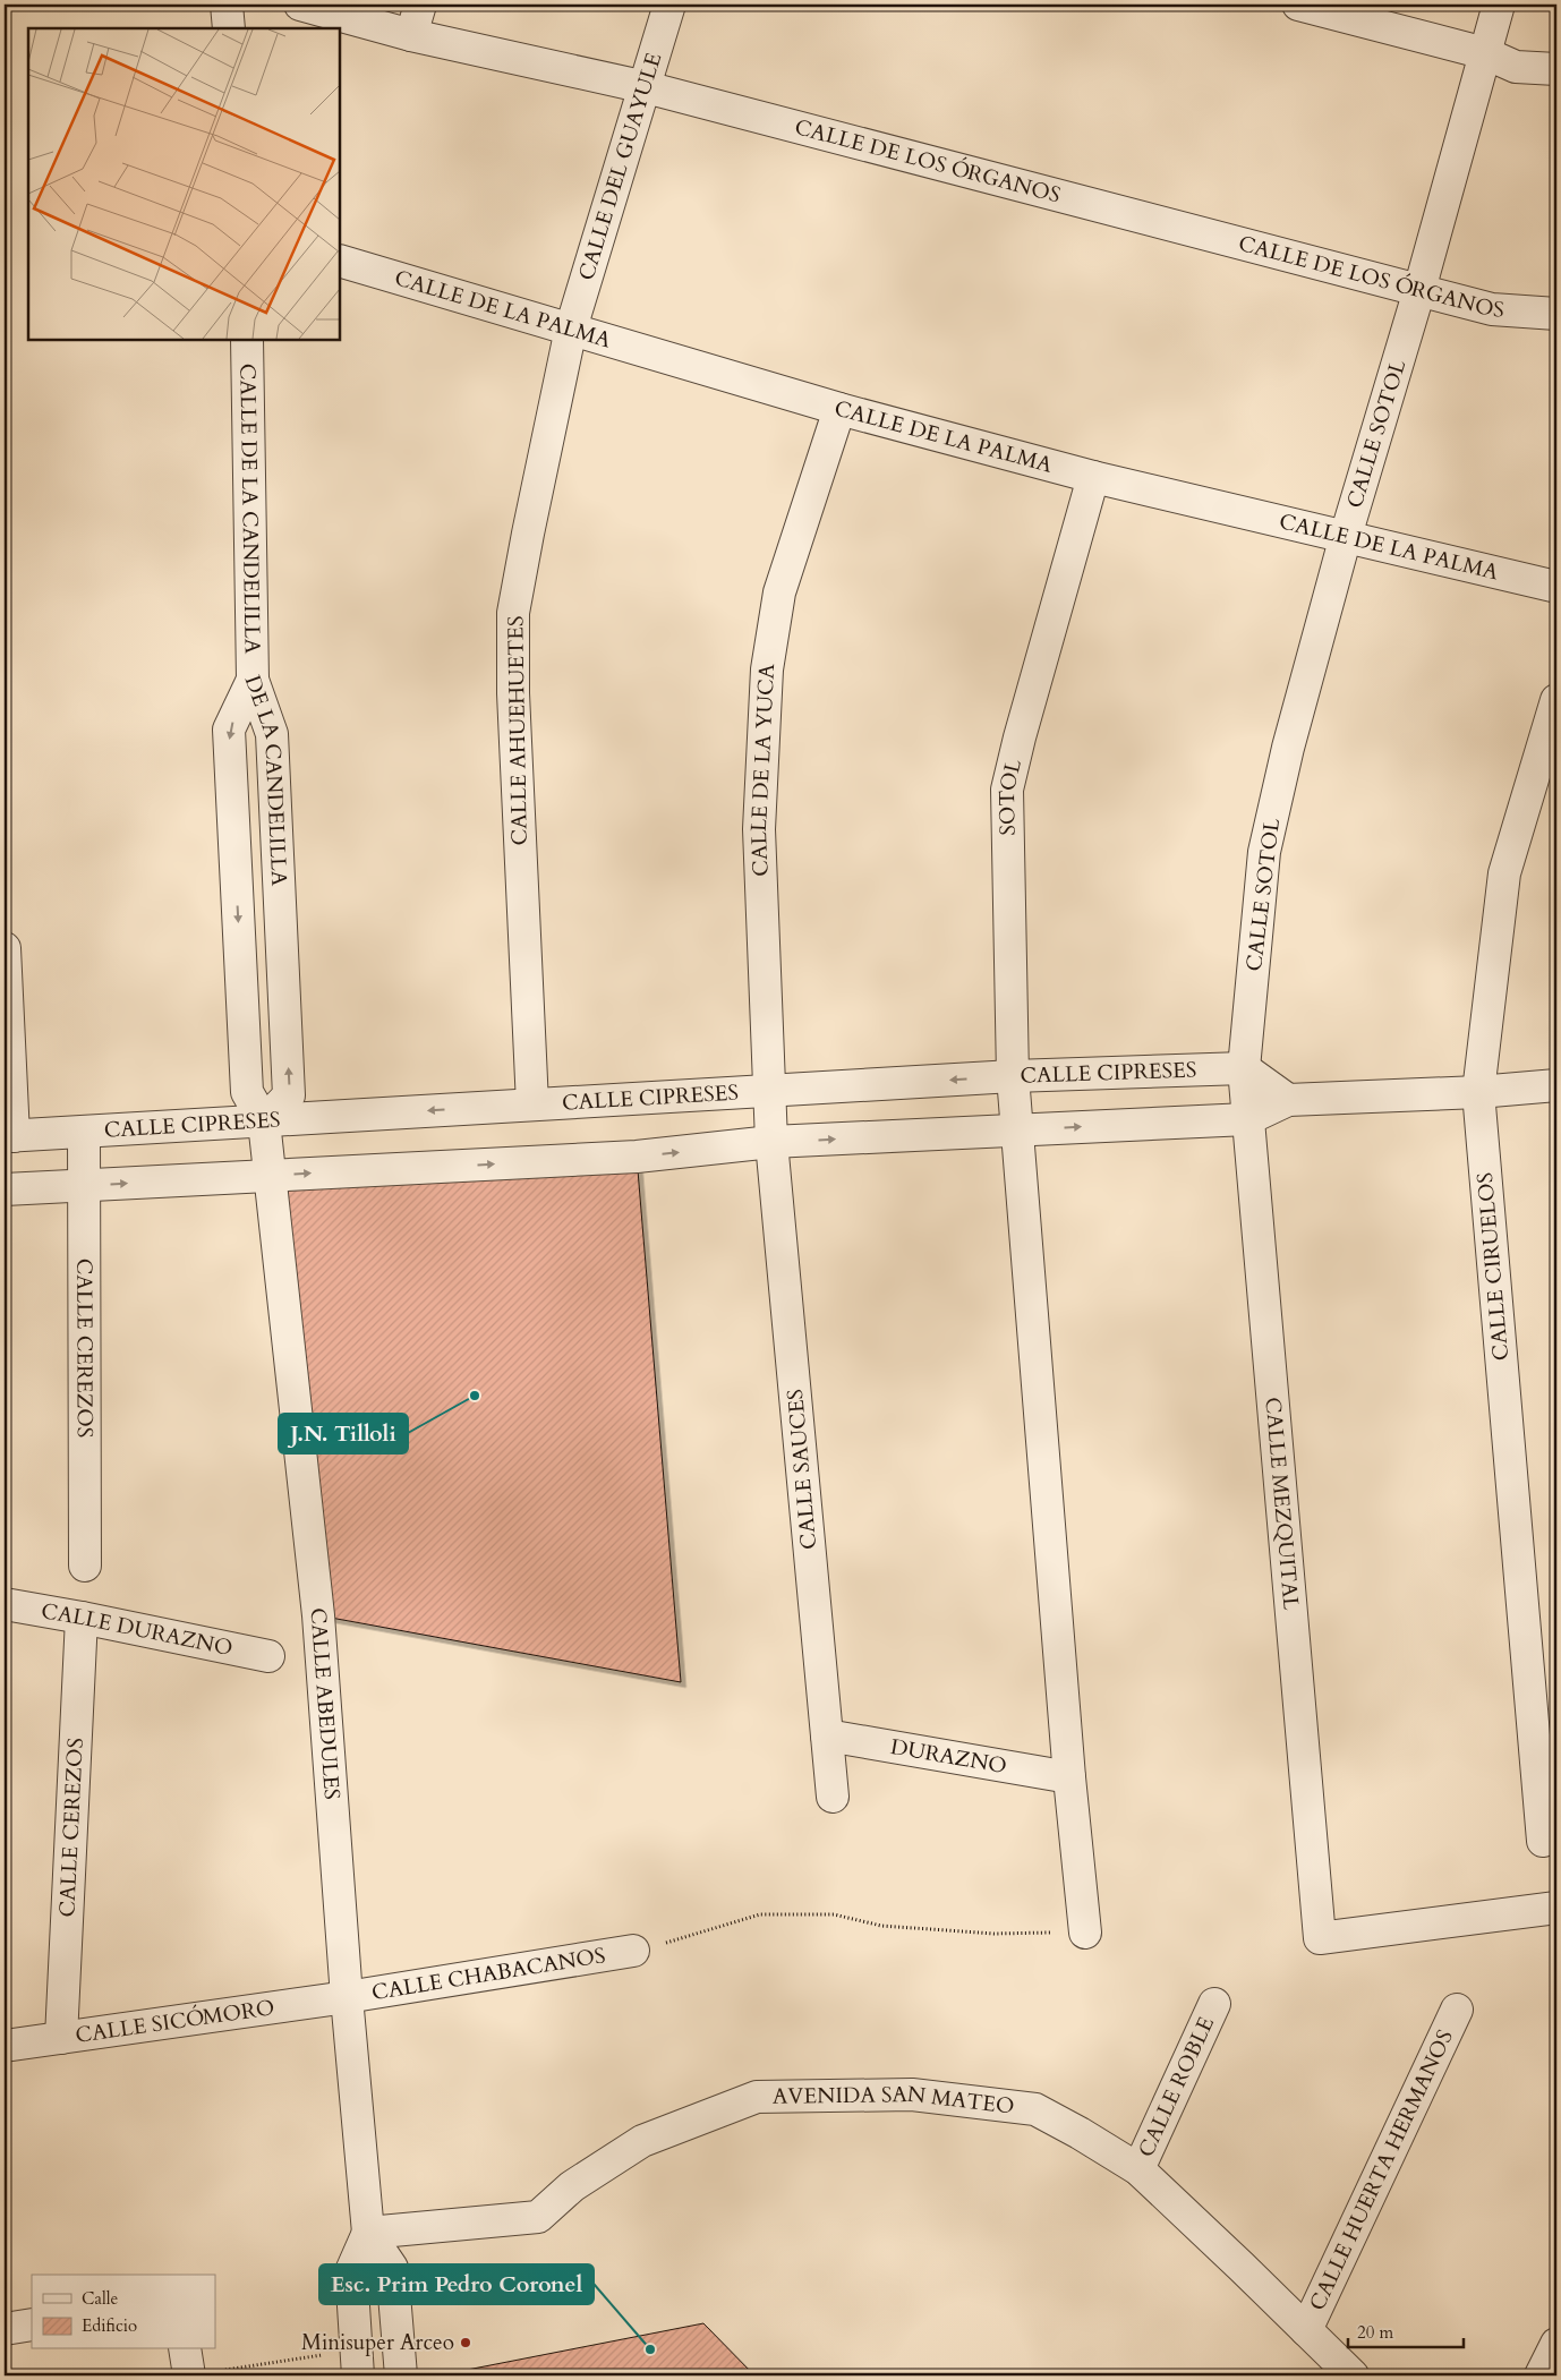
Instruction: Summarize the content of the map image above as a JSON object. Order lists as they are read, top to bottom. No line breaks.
{"streets":{"street":["CALLE DE LOS ÓRGANOS","CALLE DEL GUAYULE","CALLE DE LA PALMA","CALLE SOTOL","CALLE DE LA CANDELILLA","CALLE AHUEHUETES","CALLE DE LA YUCA","DE LA CANDELILLA","SOTOL","CALLE CIPRESES","CALLE CIRUELOS","CALLE CEREZOS","CALLE SAUCES","CALLE MEZQUITAL","CALLE DURAZNO","CALLE ABEDULES","DURAZNO","CALLE CHABACANOS","CALLE SICÓMORO","CALLE ROBLE","AVENIDA SAN MATEO","CALLE HUERTA HERMANOS"]},"crossings":[["CALLE DE LOS ÓRGANOS","CALLE DEL GUAYULE"],["CALLE DE LOS ÓRGANOS","CALLE SOTOL"],["CALLE DEL GUAYULE","CALLE DE LA PALMA"],["CALLE DEL GUAYULE","CALLE AHUEHUETES"],["CALLE DE LA PALMA","CALLE SOTOL"],["CALLE DE LA PALMA","CALLE AHUEHUETES"],["CALLE DE LA PALMA","CALLE DE LA YUCA"],["CALLE DE LA PALMA","SOTOL"],["CALLE SOTOL","CALLE CIPRESES"],["CALLE SOTOL","CALLE MEZQUITAL"],["CALLE DE LA CANDELILLA","DE LA CANDELILLA"],["CALLE AHUEHUETES","CALLE CIPRESES"],["CALLE DE LA YUCA","CALLE CIPRESES"],["CALLE DE LA YUCA","CALLE SAUCES"],["DE LA CANDELILLA","CALLE CIPRESES"],["DE LA CANDELILLA","CALLE ABEDULES"],["SOTOL","CALLE CIPRESES"],["CALLE CIPRESES","CALLE CEREZOS"],["CALLE CIPRESES","CALLE MEZQUITAL"],["CALLE CEREZOS","CALLE DURAZNO"],["CALLE CEREZOS","CALLE SICÓMORO"],["CALLE SAUCES","DURAZNO"],["CALLE ABEDULES","CALLE CHABACANOS"],["CALLE ABEDULES","CALLE SICÓMORO"],["CALLE ABEDULES","AVENIDA SAN MATEO"],["CALLE CHABACANOS","CALLE SICÓMORO"],["CALLE ROBLE","AVENIDA SAN MATEO"],["AVENIDA SAN MATEO","CALLE HUERTA HERMANOS"]],"places":["J.N. Tilloli","Minisuper Arceo","Esc. Prim Pedro Coronel"],"legend":["Calle","Edificio"],"scale_bar":"20 m"}
